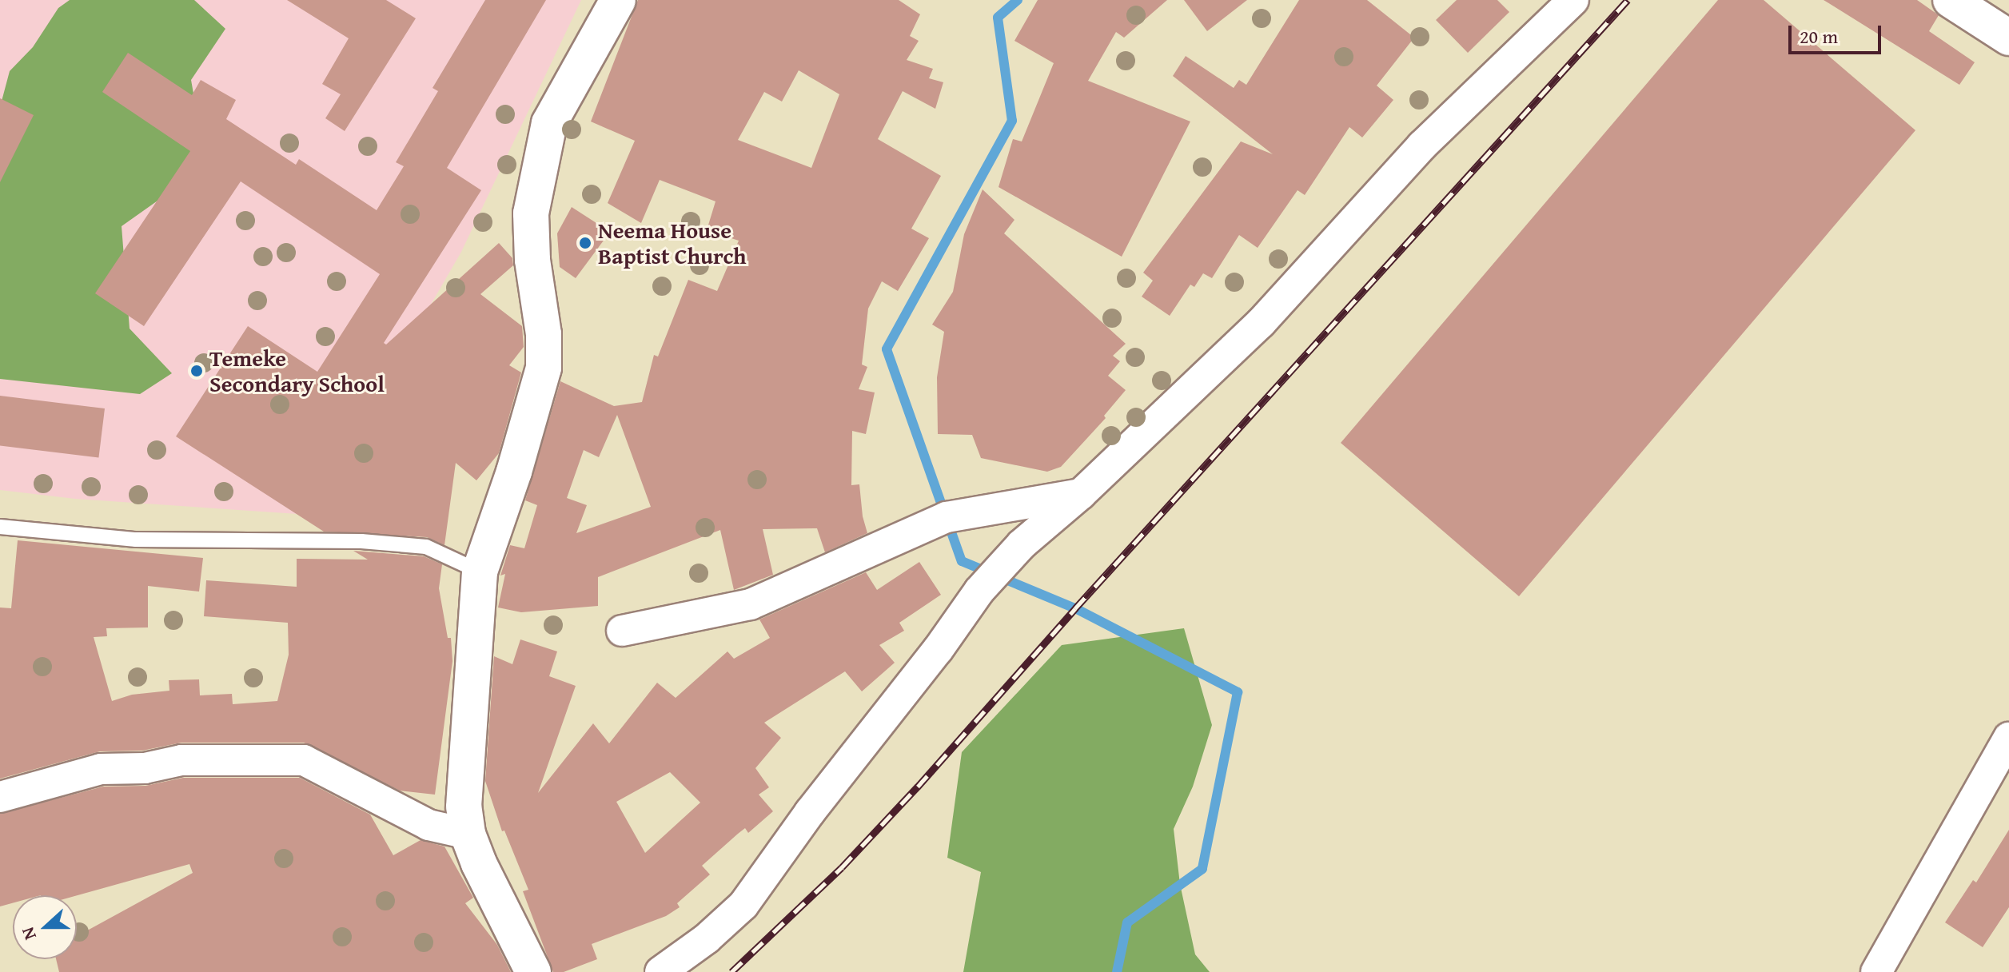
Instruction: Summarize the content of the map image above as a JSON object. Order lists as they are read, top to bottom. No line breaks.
{"places":["Neema House Baptist Church","Temeke Secondary School"],"scale_bar":"20 m","north":"left"}
